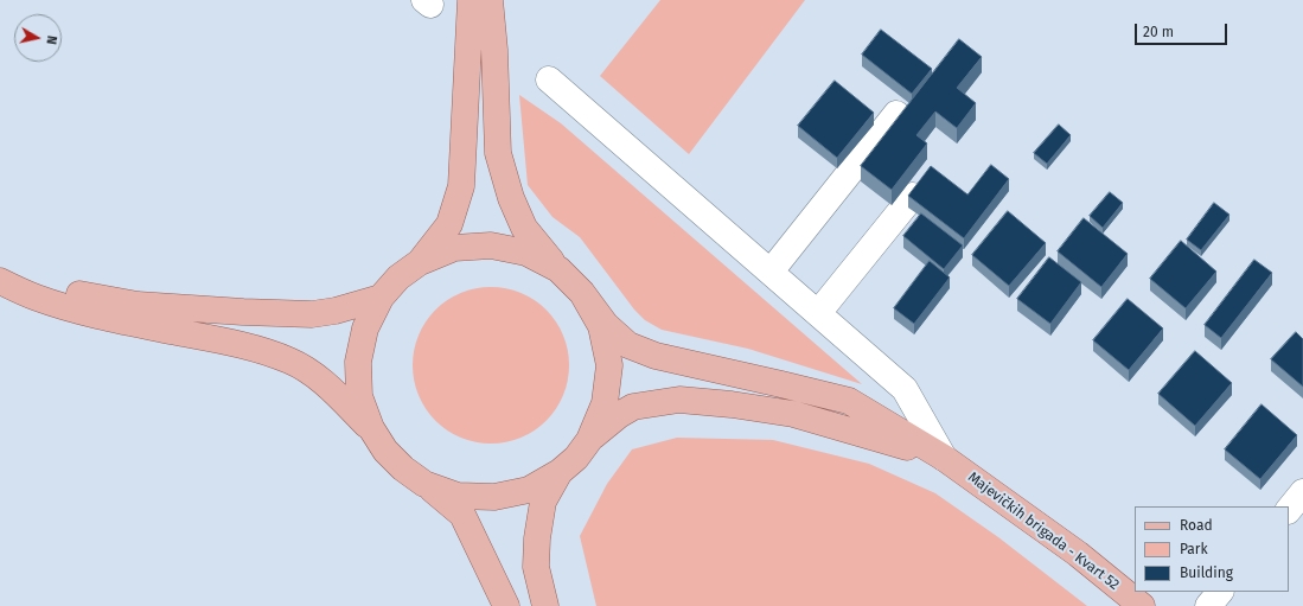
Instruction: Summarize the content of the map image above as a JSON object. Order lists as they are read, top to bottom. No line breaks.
{"streets":{"main road":["Majevičkih brigada - Kvart 52"]},"legend":["Road","Park","Building"],"scale_bar":"20 m","north":"right"}
